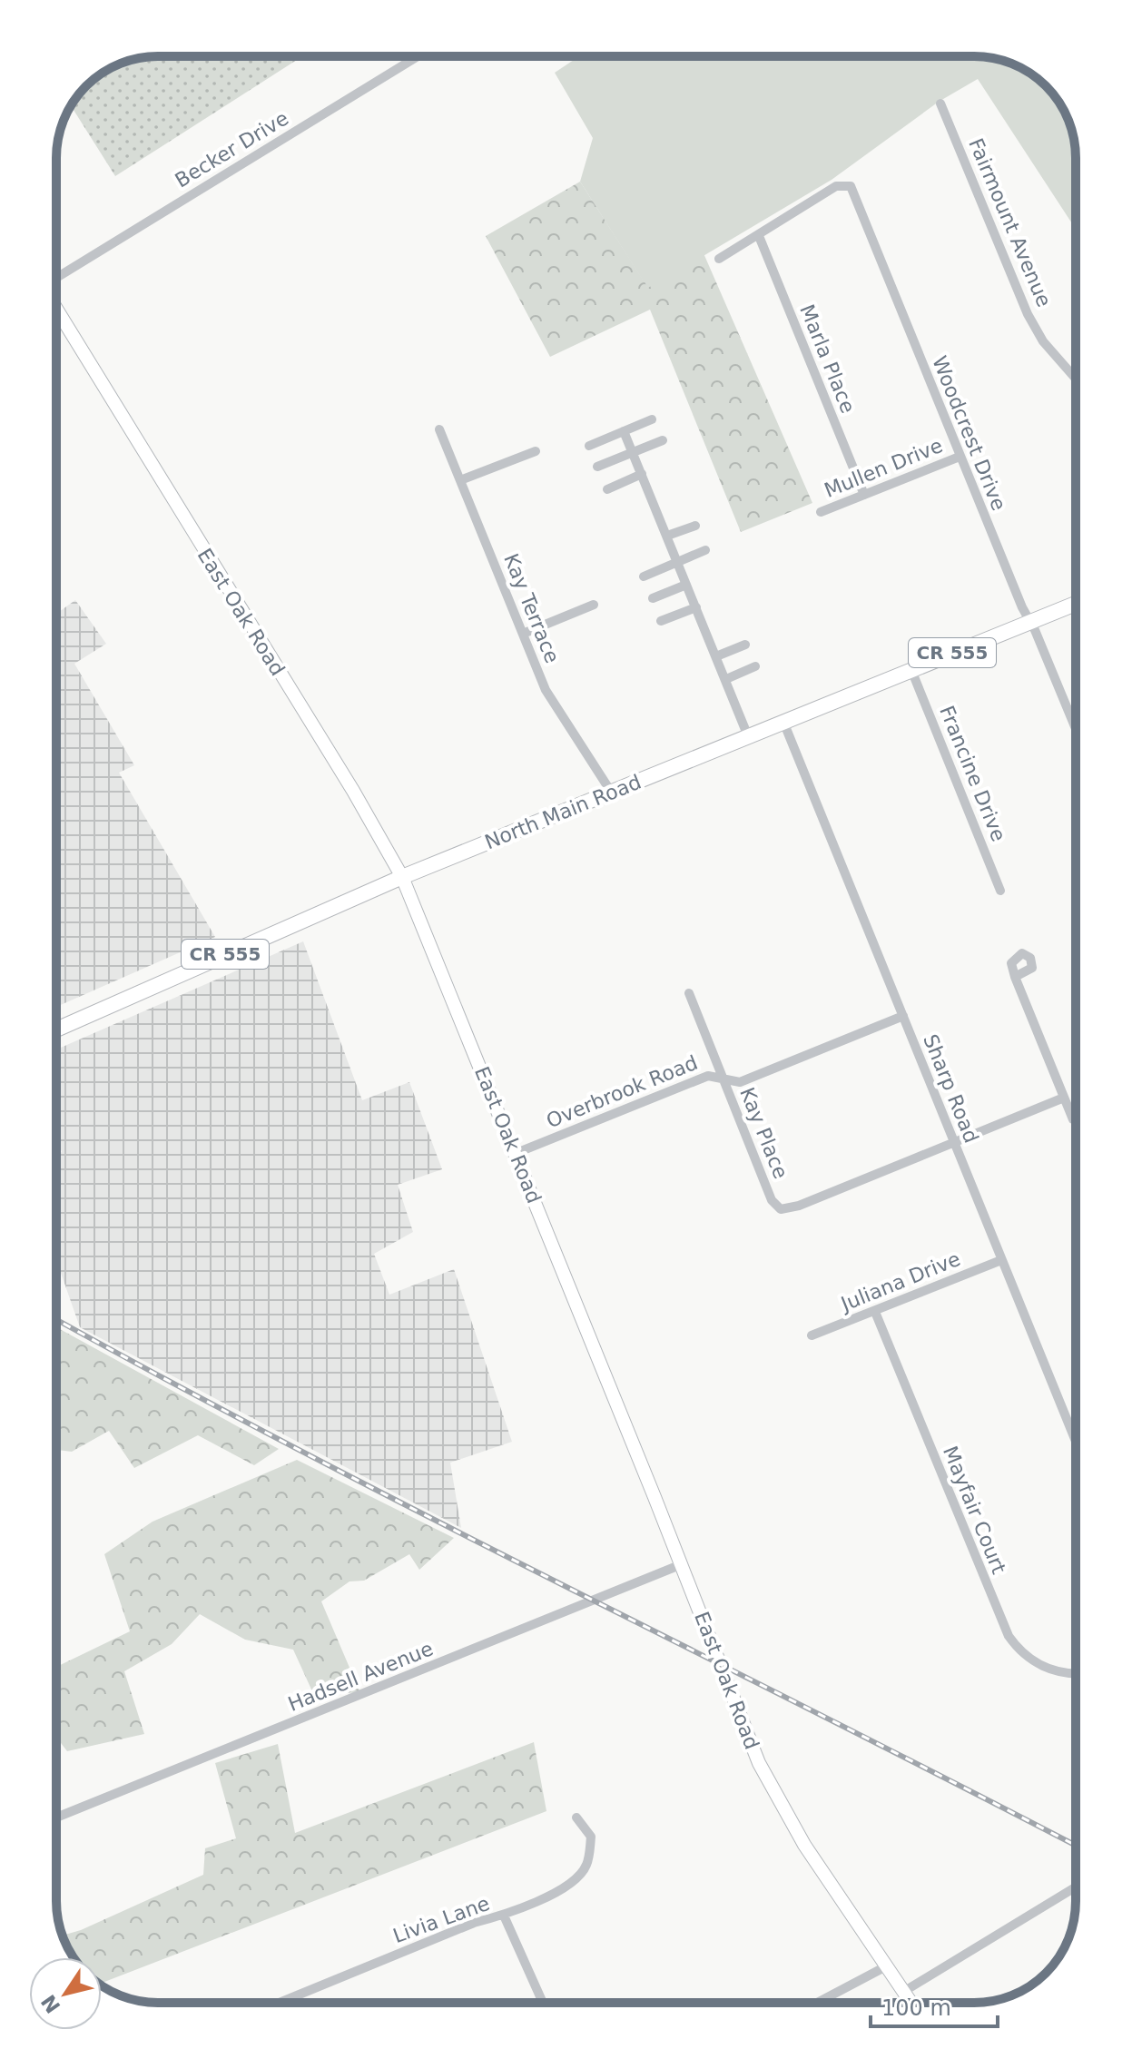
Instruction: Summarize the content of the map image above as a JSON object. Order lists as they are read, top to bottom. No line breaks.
{"streets":{"main road":["CR 555","North Main Road"],"street":["Becker Drive","Fairmount Avenue","Marla Place","Woodcrest Drive","Mullen Drive","Kay Terrace","East Oak Road","Francine Drive","Sharp Road","Overbrook Road","Kay Place","Juliana Drive","Mayfair Court","Hadsell Avenue","Livia Lane"]},"crossings":[["Marla Place","Woodcrest Drive"],["Marla Place","Mullen Drive"],["Woodcrest Drive","Mullen Drive"],["Woodcrest Drive","North Main Road"],["Kay Terrace","North Main Road"],["East Oak Road","North Main Road"],["East Oak Road","Overbrook Road"],["East Oak Road","Hadsell Avenue"],["Francine Drive","North Main Road"],["North Main Road","Sharp Road"],["Sharp Road","Overbrook Road"],["Sharp Road","Kay Place"],["Sharp Road","Juliana Drive"],["Overbrook Road","Kay Place"],["Juliana Drive","Mayfair Court"]],"scale_bar":"100 m","north":"bottom left"}
